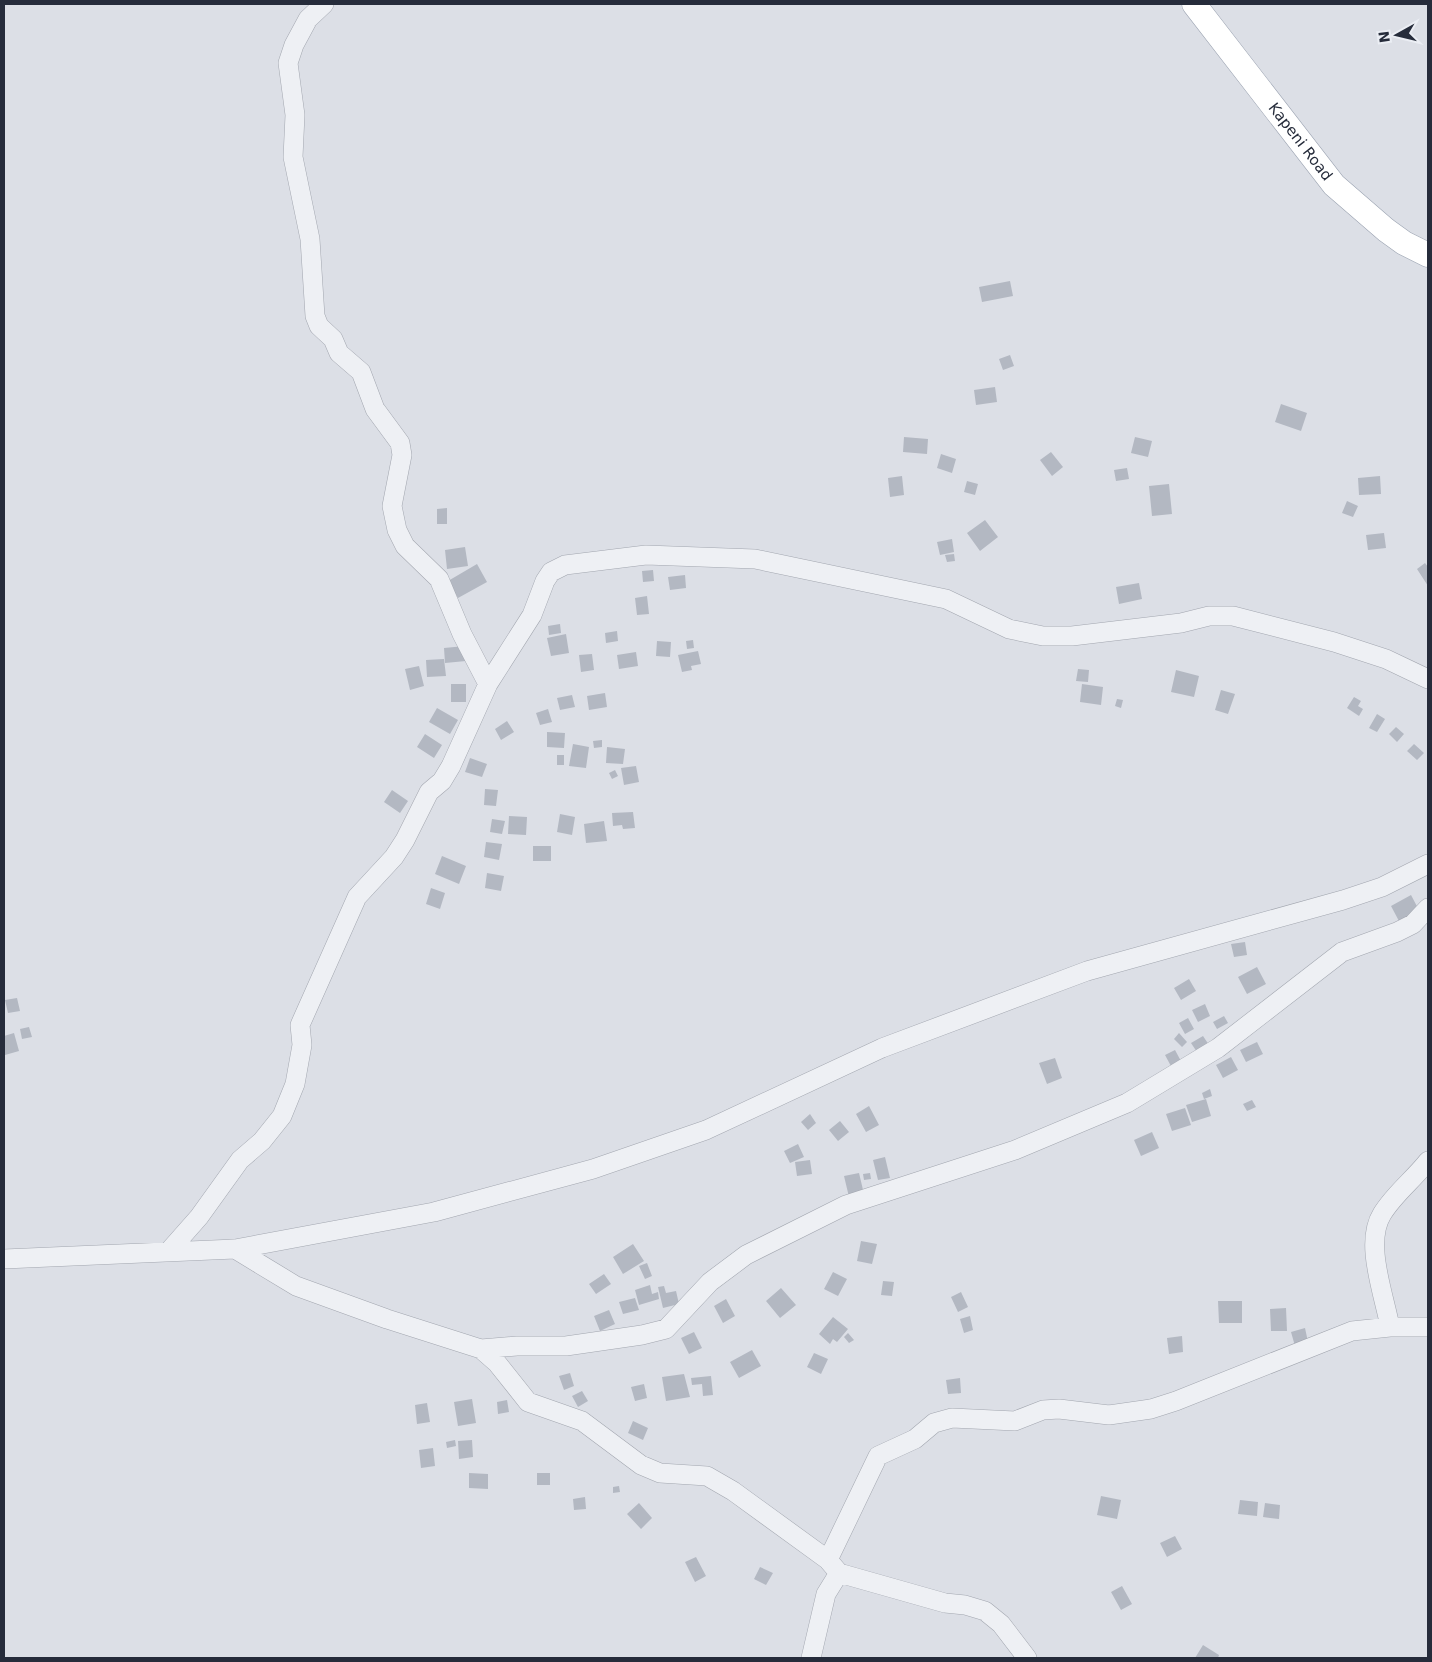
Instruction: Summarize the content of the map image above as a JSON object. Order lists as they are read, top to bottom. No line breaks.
{"streets":{"main road":["Kapeni Road"]},"north":"left"}
